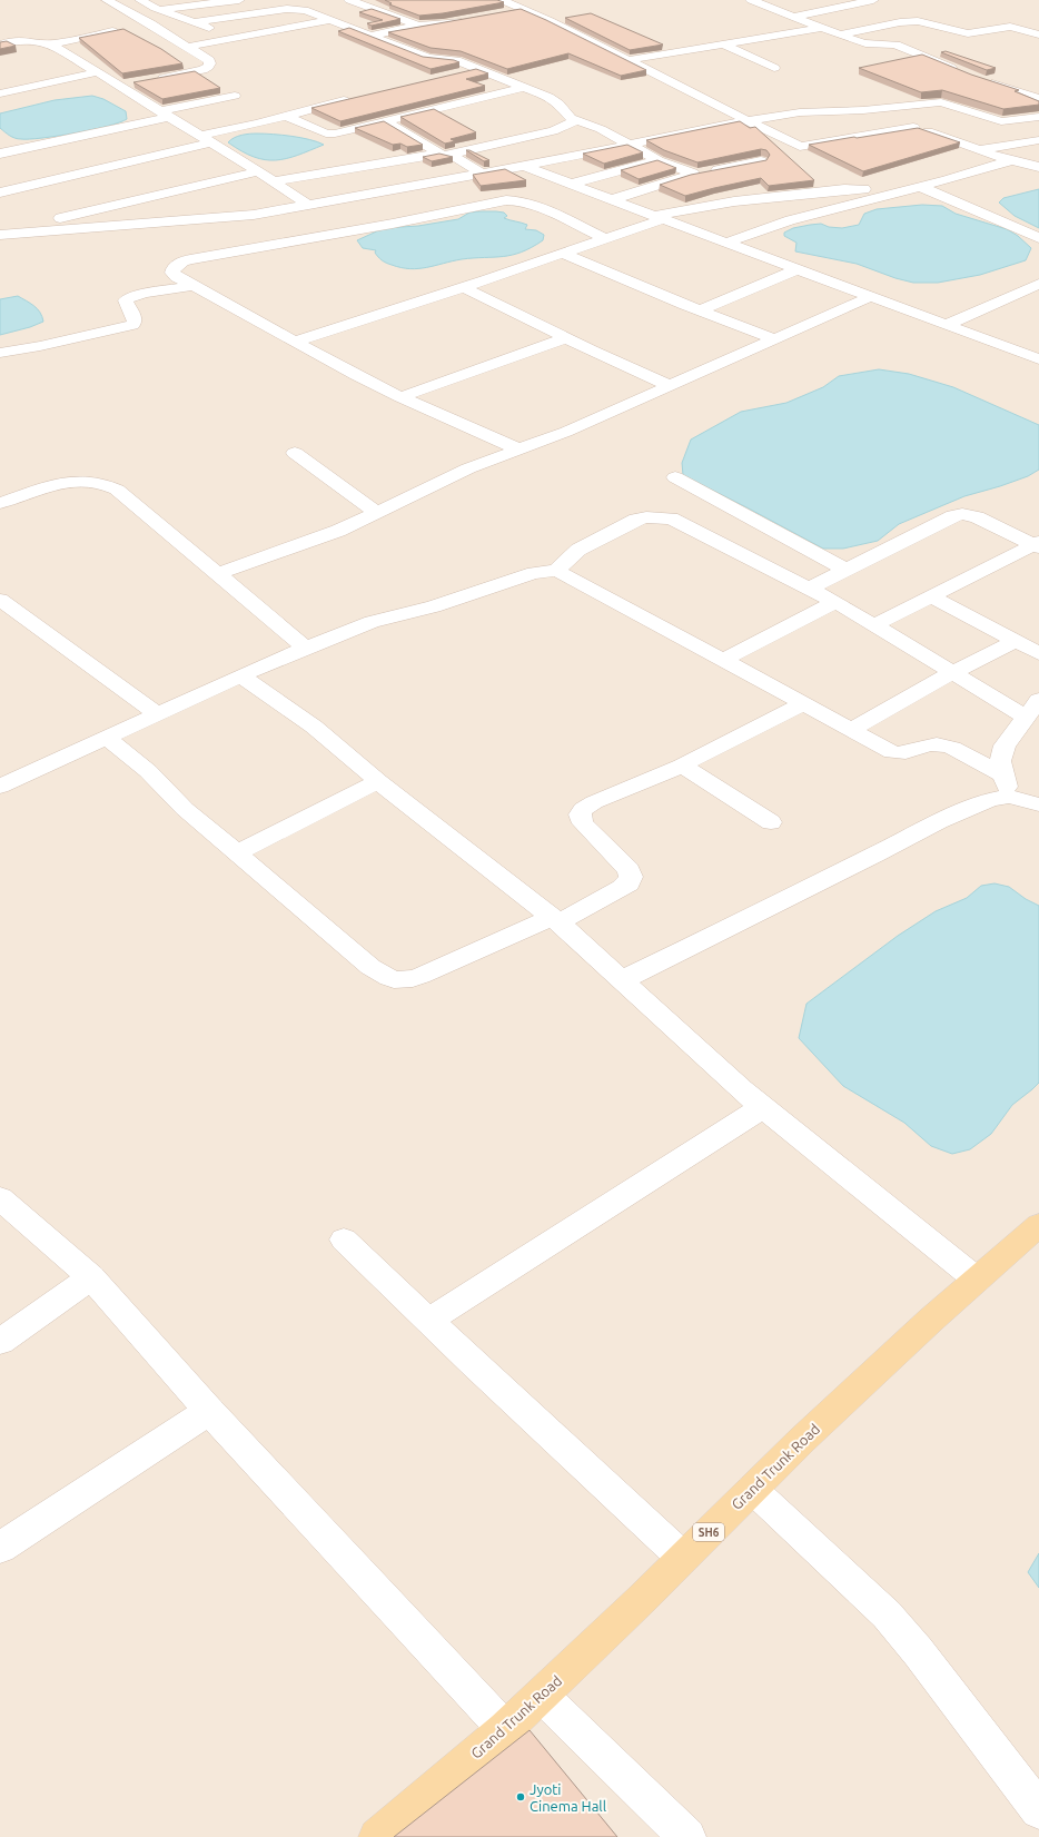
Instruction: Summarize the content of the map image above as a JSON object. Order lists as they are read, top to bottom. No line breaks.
{"streets":{"main road":["Grand Trunk Road","SH6"]},"places":["Jyoti Cinema Hall"]}
